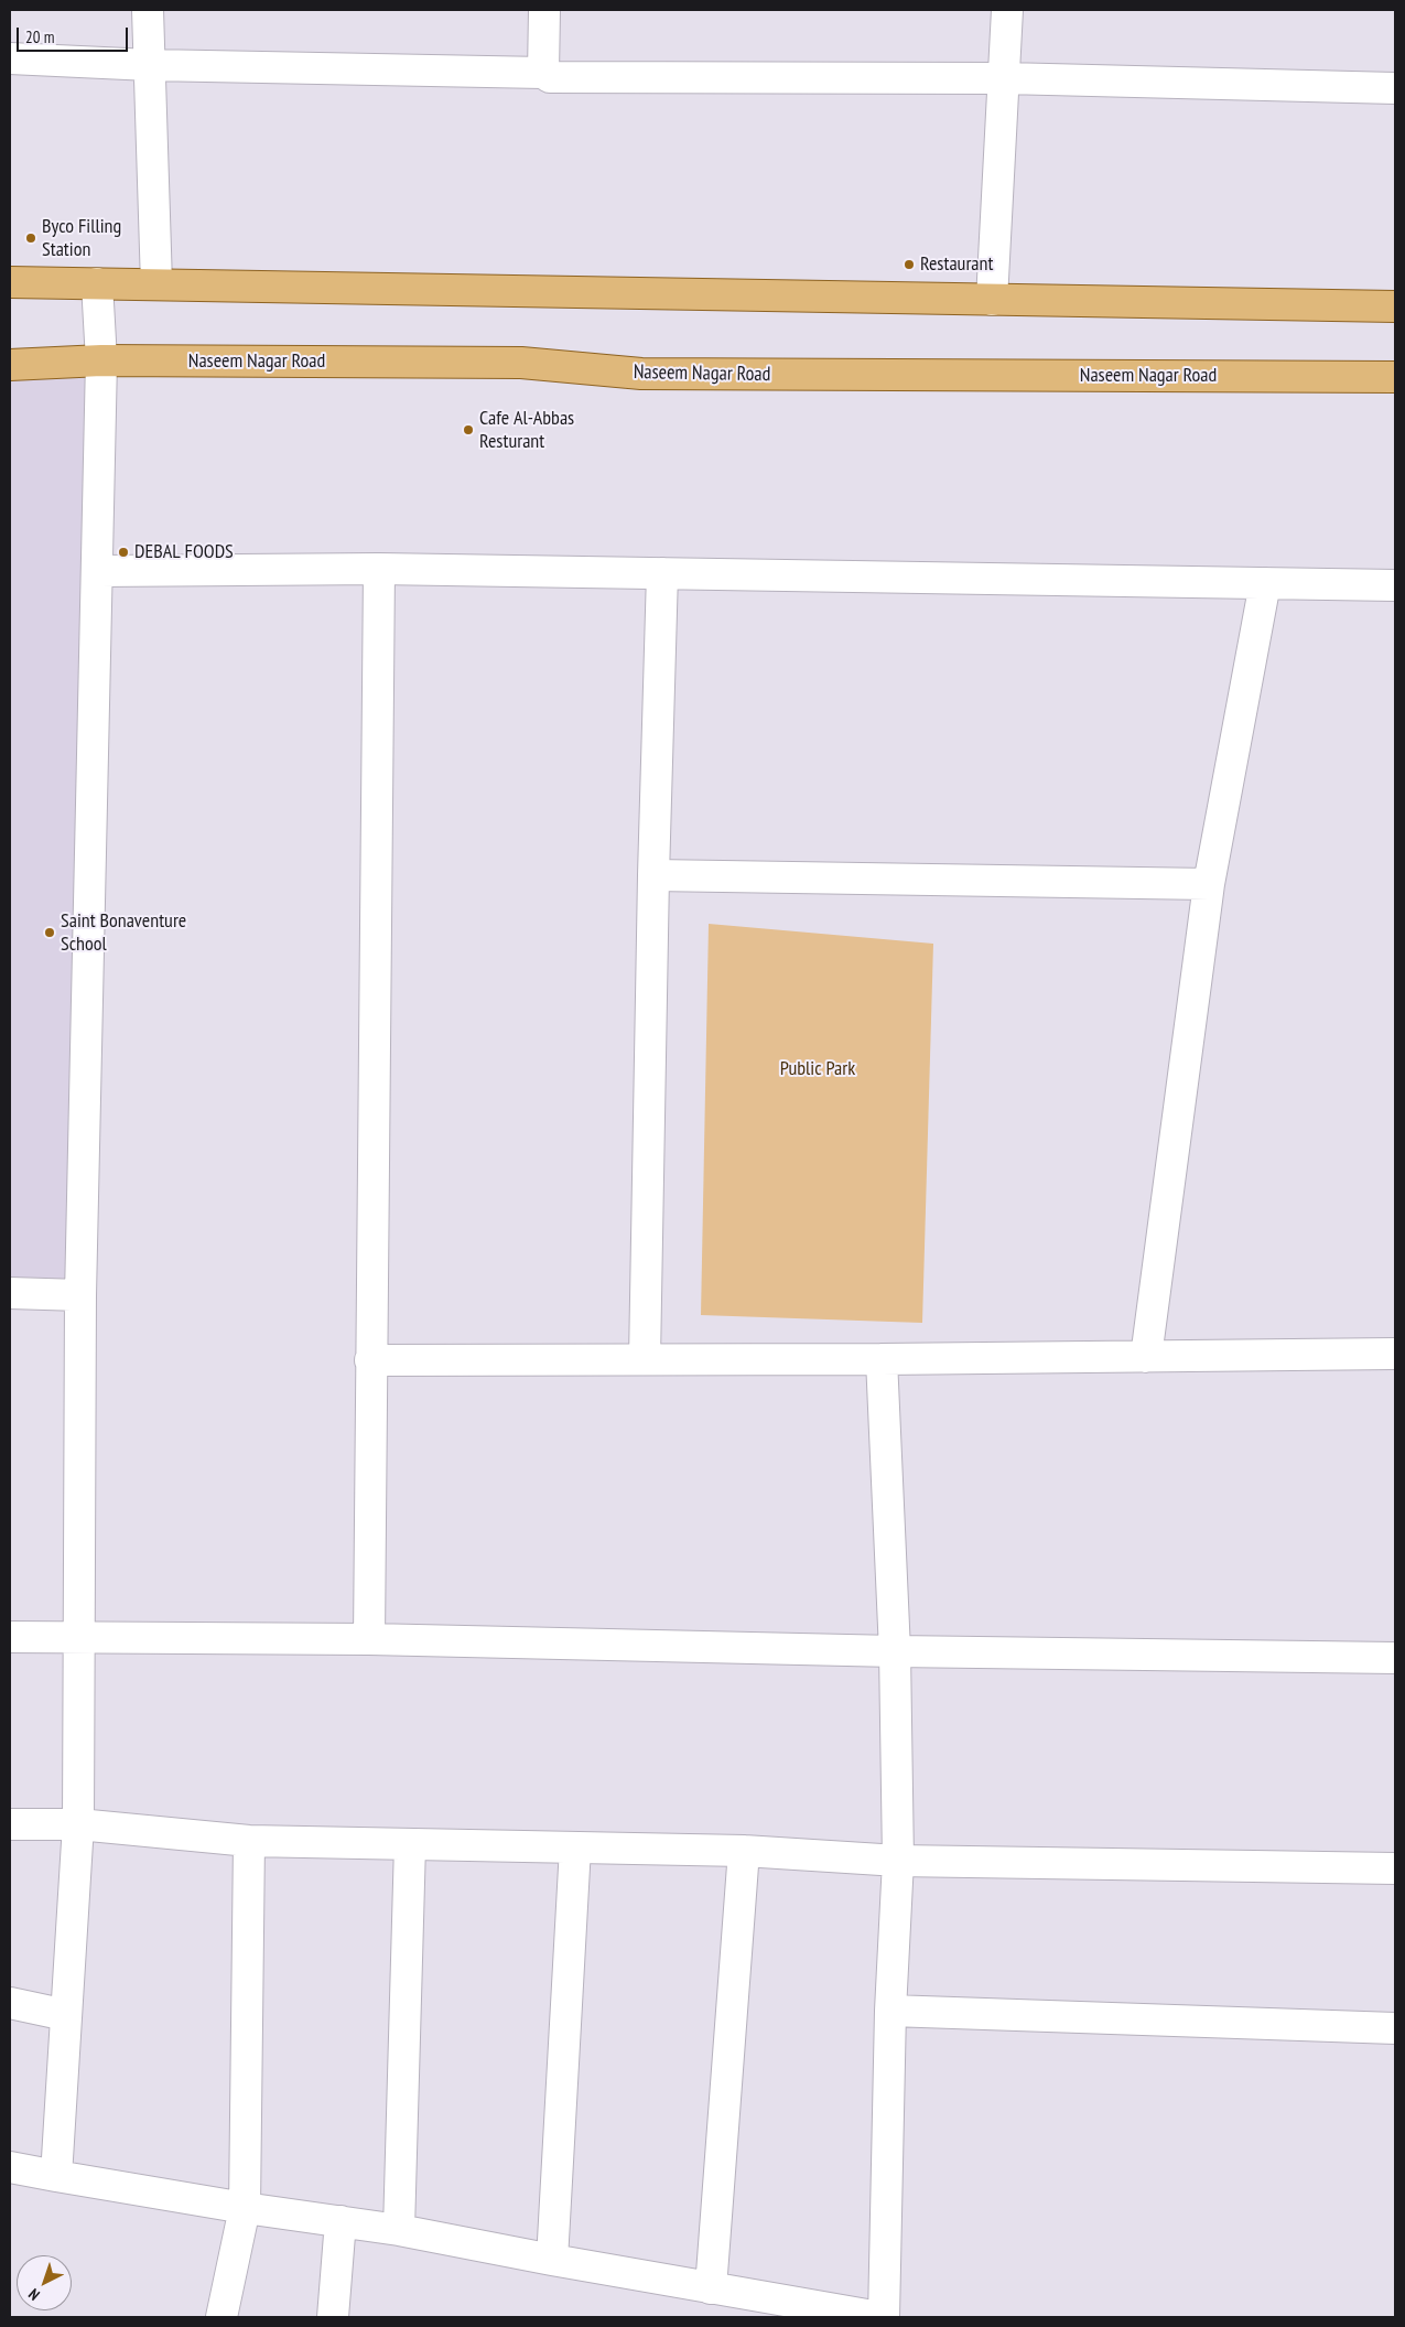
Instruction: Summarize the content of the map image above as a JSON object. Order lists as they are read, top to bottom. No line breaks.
{"streets":{"main road":["Naseem Nagar Road"]},"parks":["Public Park"],"places":["Byco Filling Station","Restaurant","Cafe Al-Abbas Resturant","DEBAL FOODS","Saint Bonaventure School"],"scale_bar":"20 m","north":"bottom left"}
